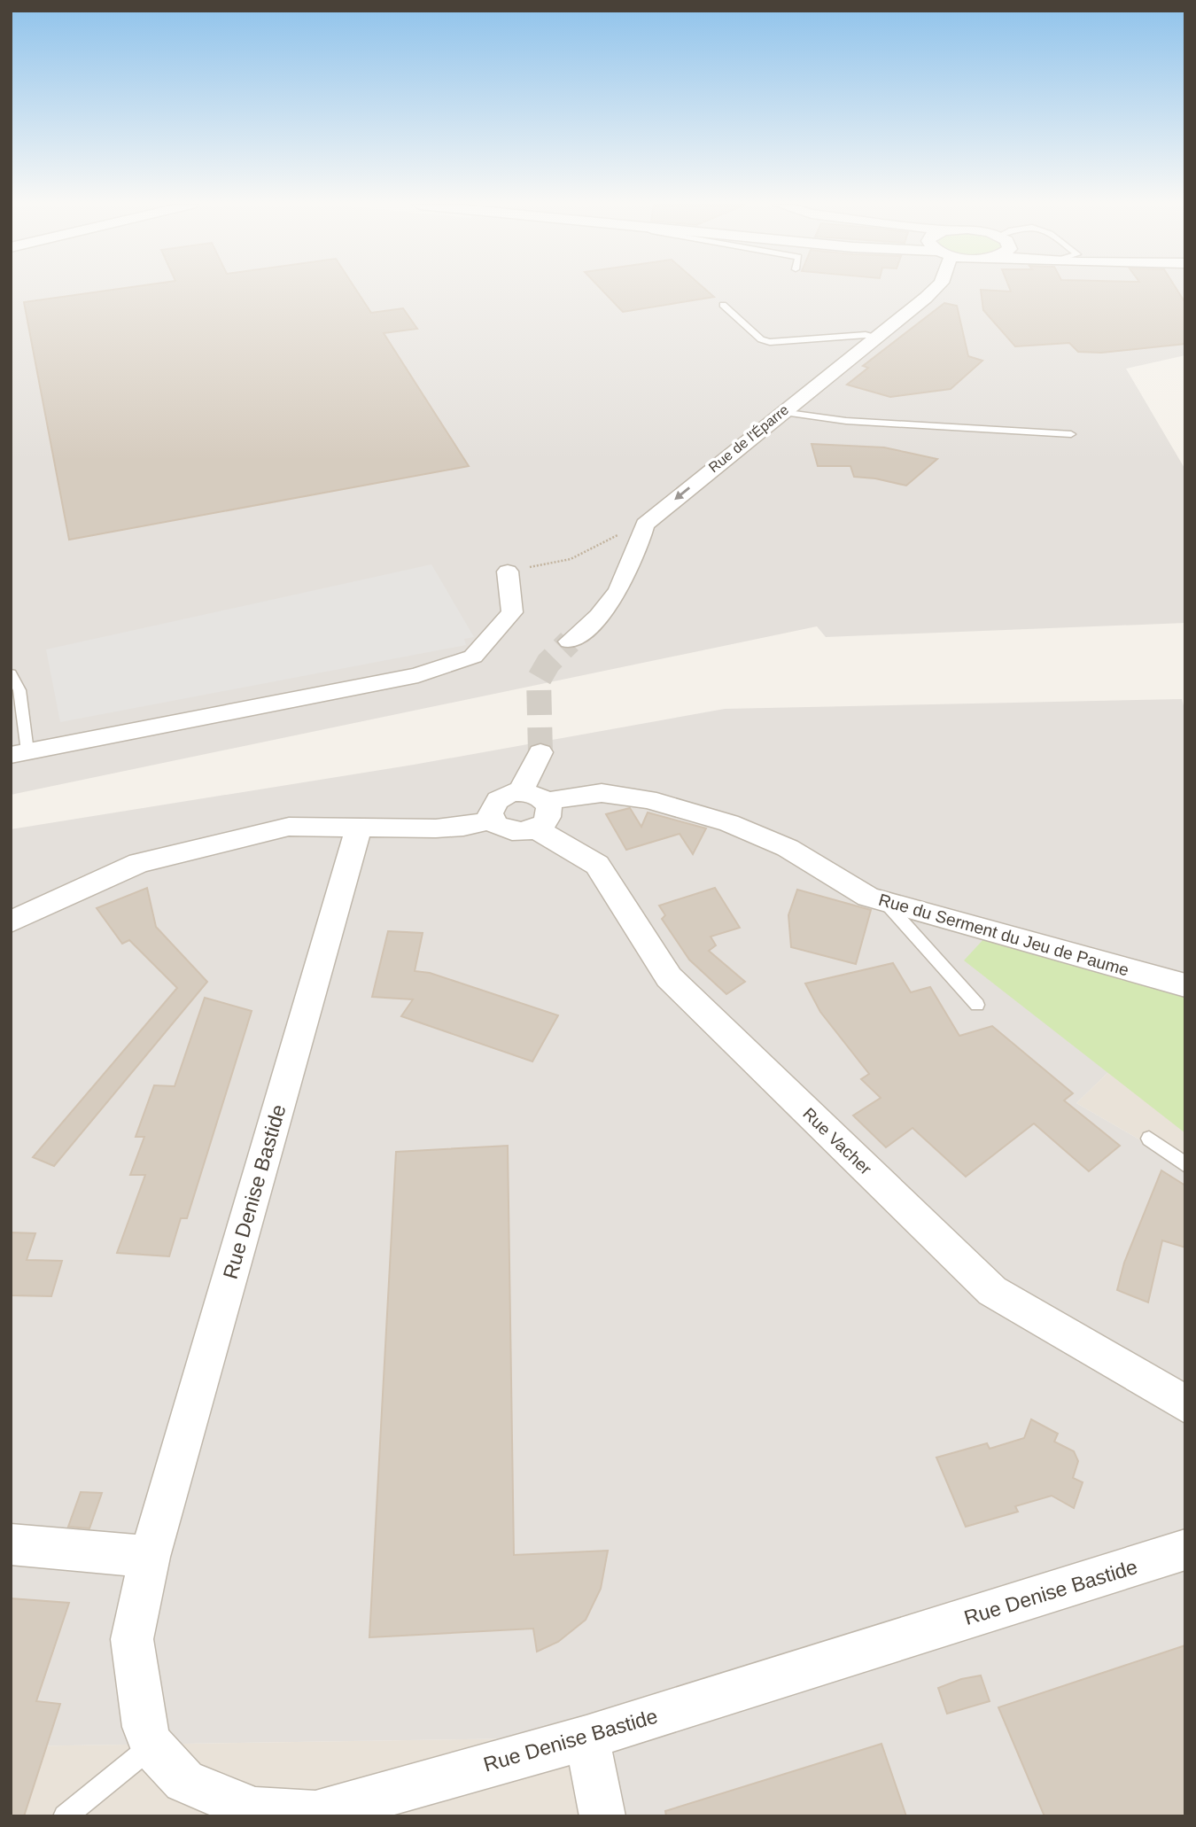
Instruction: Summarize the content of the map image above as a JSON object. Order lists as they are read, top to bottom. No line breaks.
{"streets":{"street":["Rue de l'Éparre","Rue du Serment du Jeu de Paume","Rue Vacher","Rue Denise Bastide"]},"crossings":[["Rue du Serment du Jeu de Paume","Rue Vacher"]],"one_way":["Rue de l'Éparre"]}
